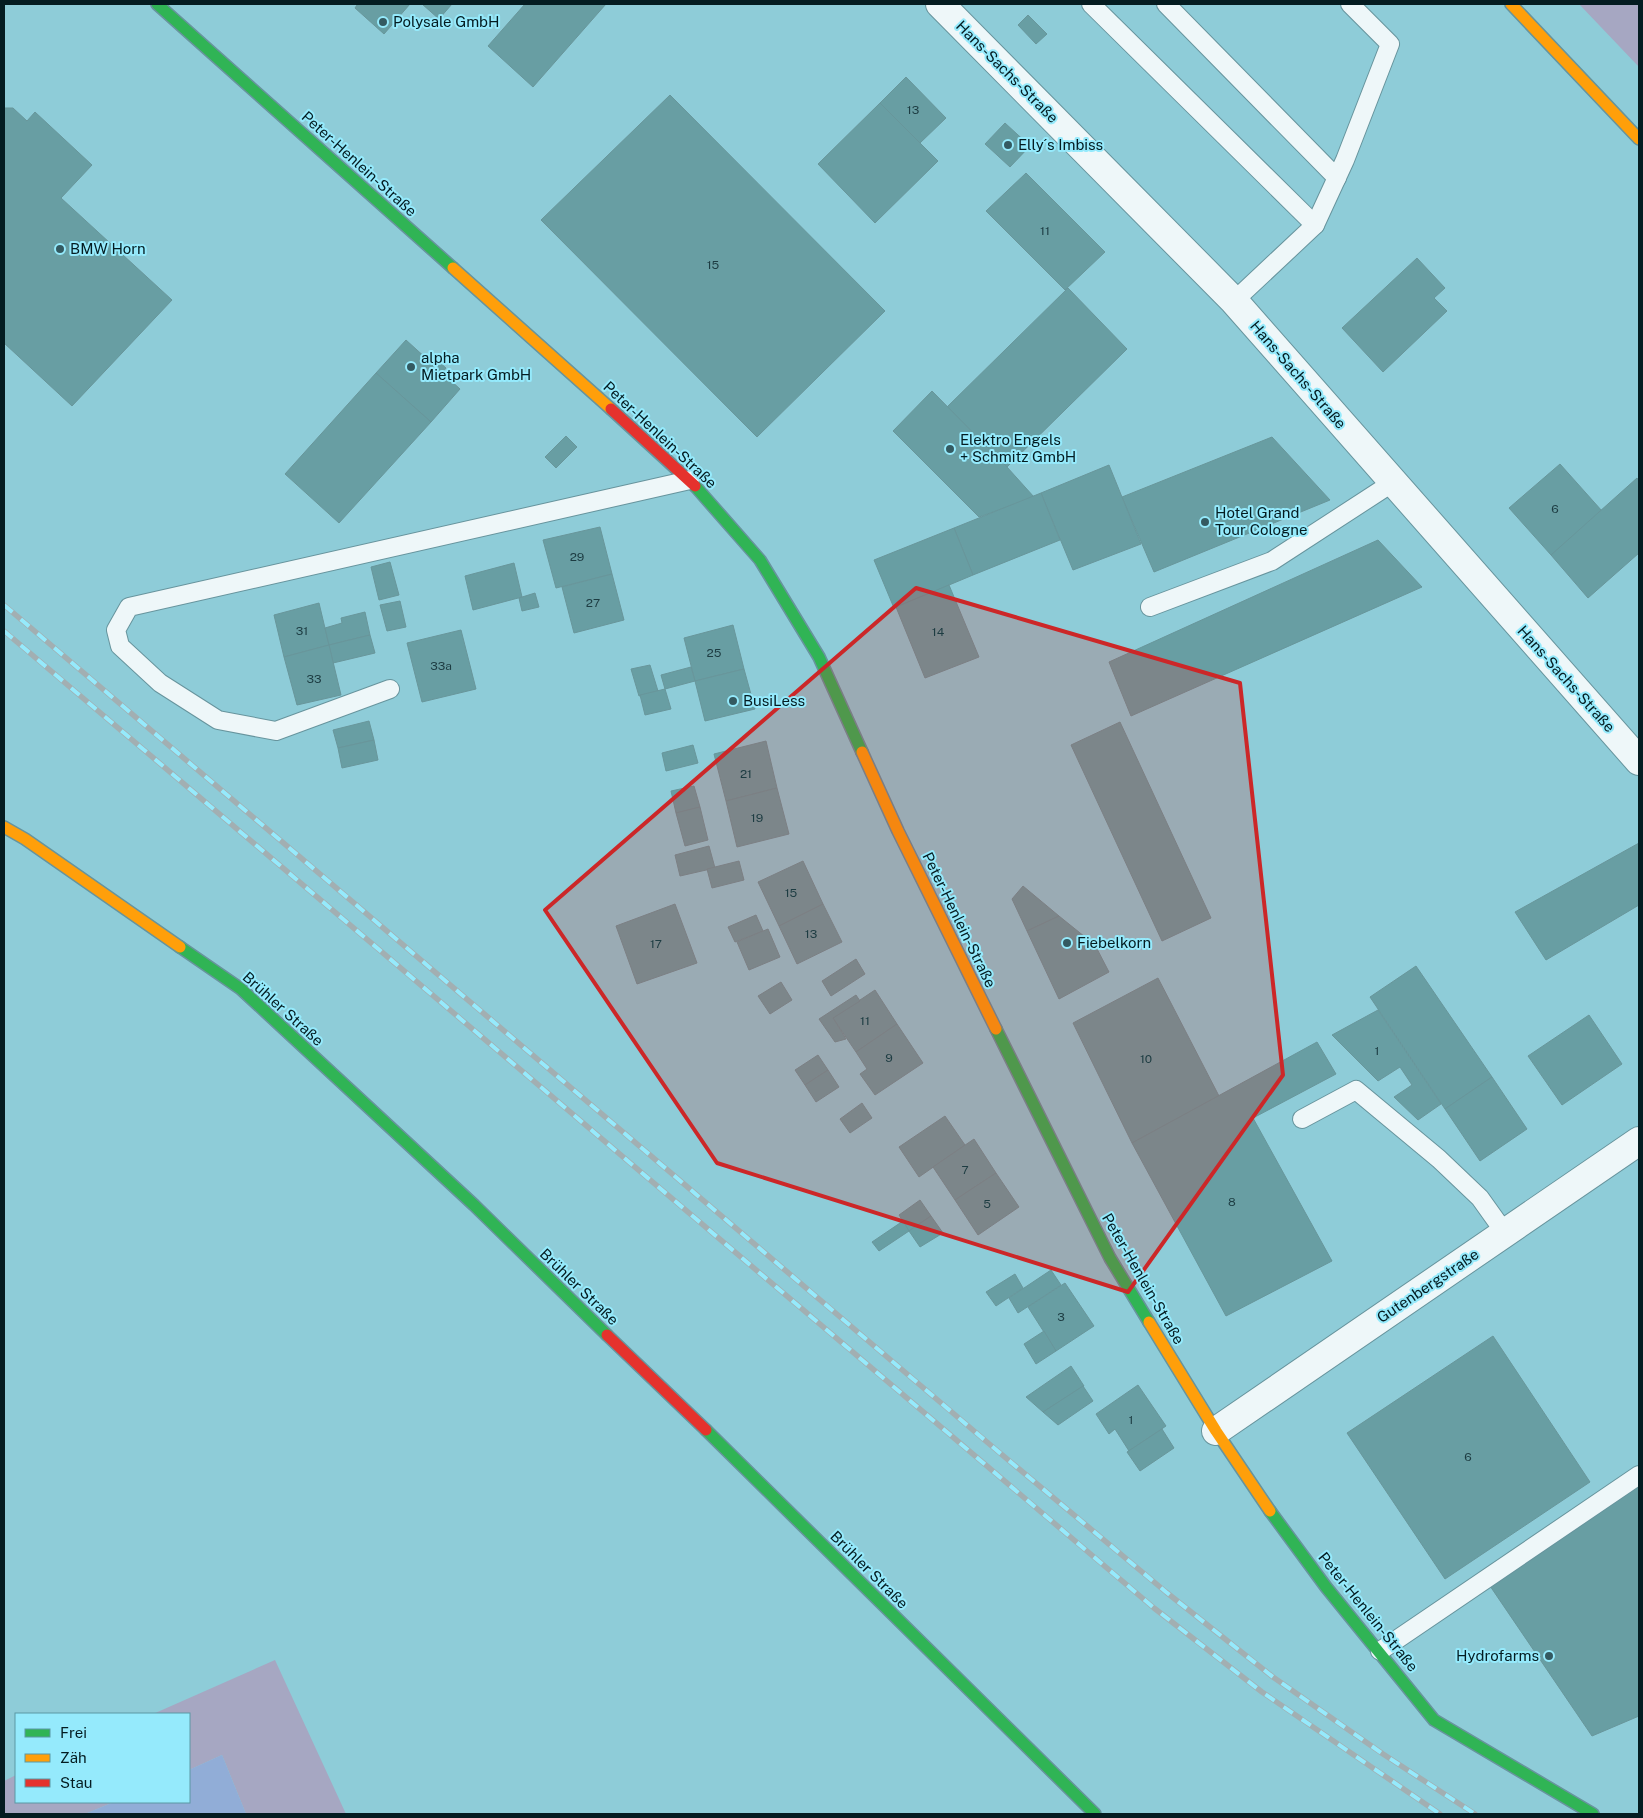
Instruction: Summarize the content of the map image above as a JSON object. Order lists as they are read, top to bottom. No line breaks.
{"streets":{"street":["Hans-Sachs-Straße","Peter-Henlein-Straße","Brühler Straße","Gutenbergstraße"]},"crossings":[["Peter-Henlein-Straße","Gutenbergstraße"]],"places":["Polysale GmbH","Elly´s Imbiss","BMW Horn","alpha Mietpark GmbH","Elektro Engels + Schmitz GmbH","Hotel Grand Tour Cologne","BusiLess","Fiebelkorn","Hydrofarms"],"house_numbers":["13","11","15","6","29","27","31","14","25","33a","33","21","19","15","13","17","11","1","9","10","7","8","5","3","1","6"],"legend":["Frei","Zäh","Stau"]}
